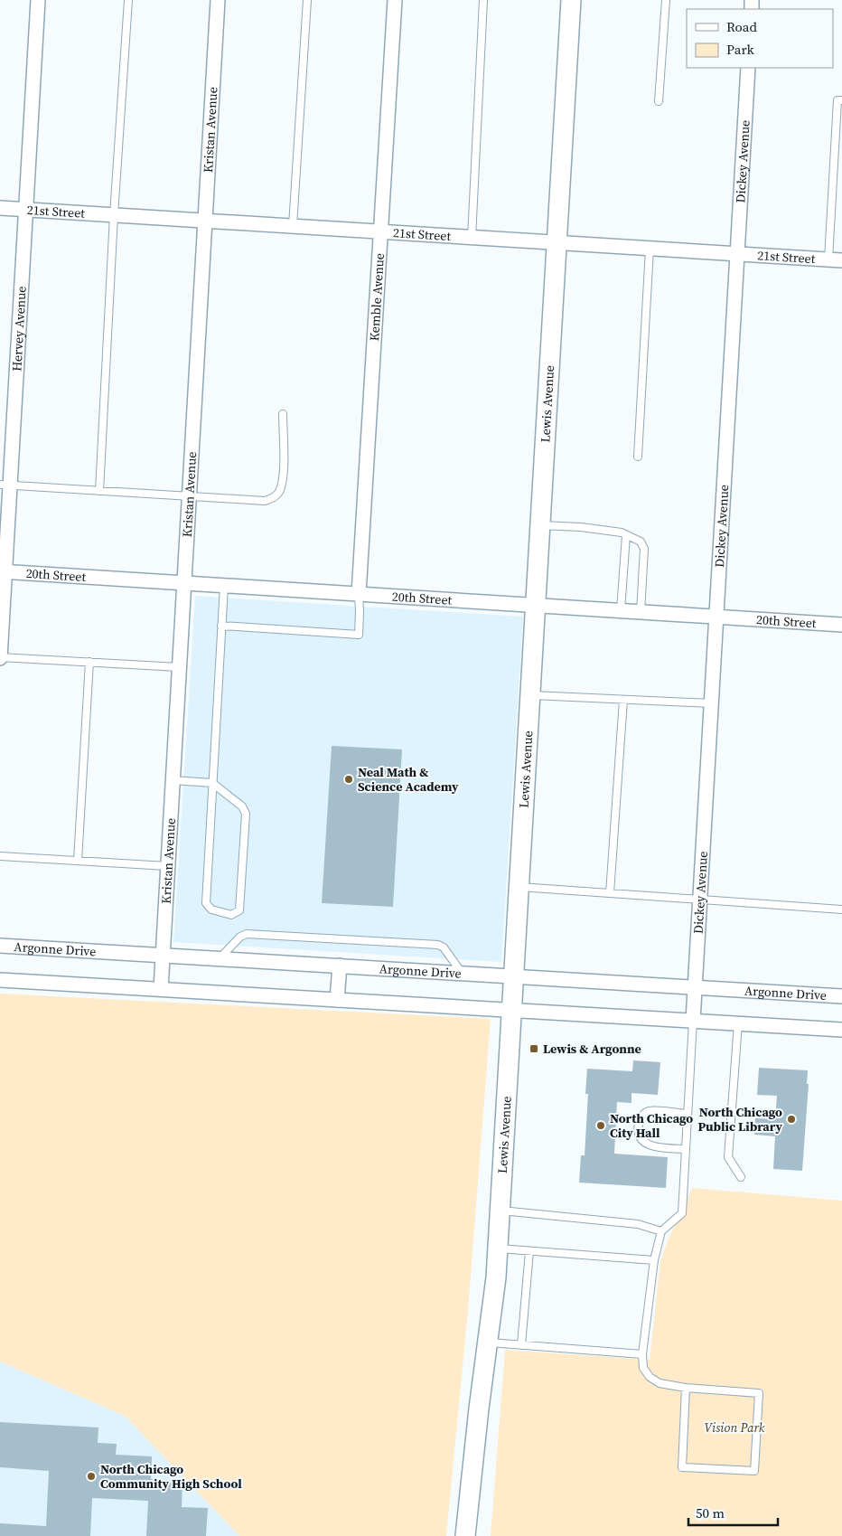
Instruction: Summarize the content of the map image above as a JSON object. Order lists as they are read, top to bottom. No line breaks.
{"streets":{"main road":["Lewis Avenue"],"street":["Kristan Avenue","Dickey Avenue","21st Street","Kemble Avenue","Hervey Avenue","20th Street","Argonne Drive"]},"crossings":[["Kristan Avenue","21st Street"],["Kristan Avenue","20th Street"],["Kristan Avenue","Argonne Drive"],["Dickey Avenue","21st Street"],["Dickey Avenue","20th Street"],["Dickey Avenue","Argonne Drive"],["21st Street","Kemble Avenue"],["21st Street","Hervey Avenue"],["21st Street","Lewis Avenue"],["Kemble Avenue","20th Street"],["Hervey Avenue","20th Street"],["Lewis Avenue","20th Street"],["Lewis Avenue","Argonne Drive"]],"parks":["Vision Park"],"places":{"other":["Neal Math & Science Academy","North Chicago Public Library","North Chicago City Hall","North Chicago Community High School"],"transit":["Lewis & Argonne"]},"legend":["Road","Park"],"scale_bar":"50 m"}
